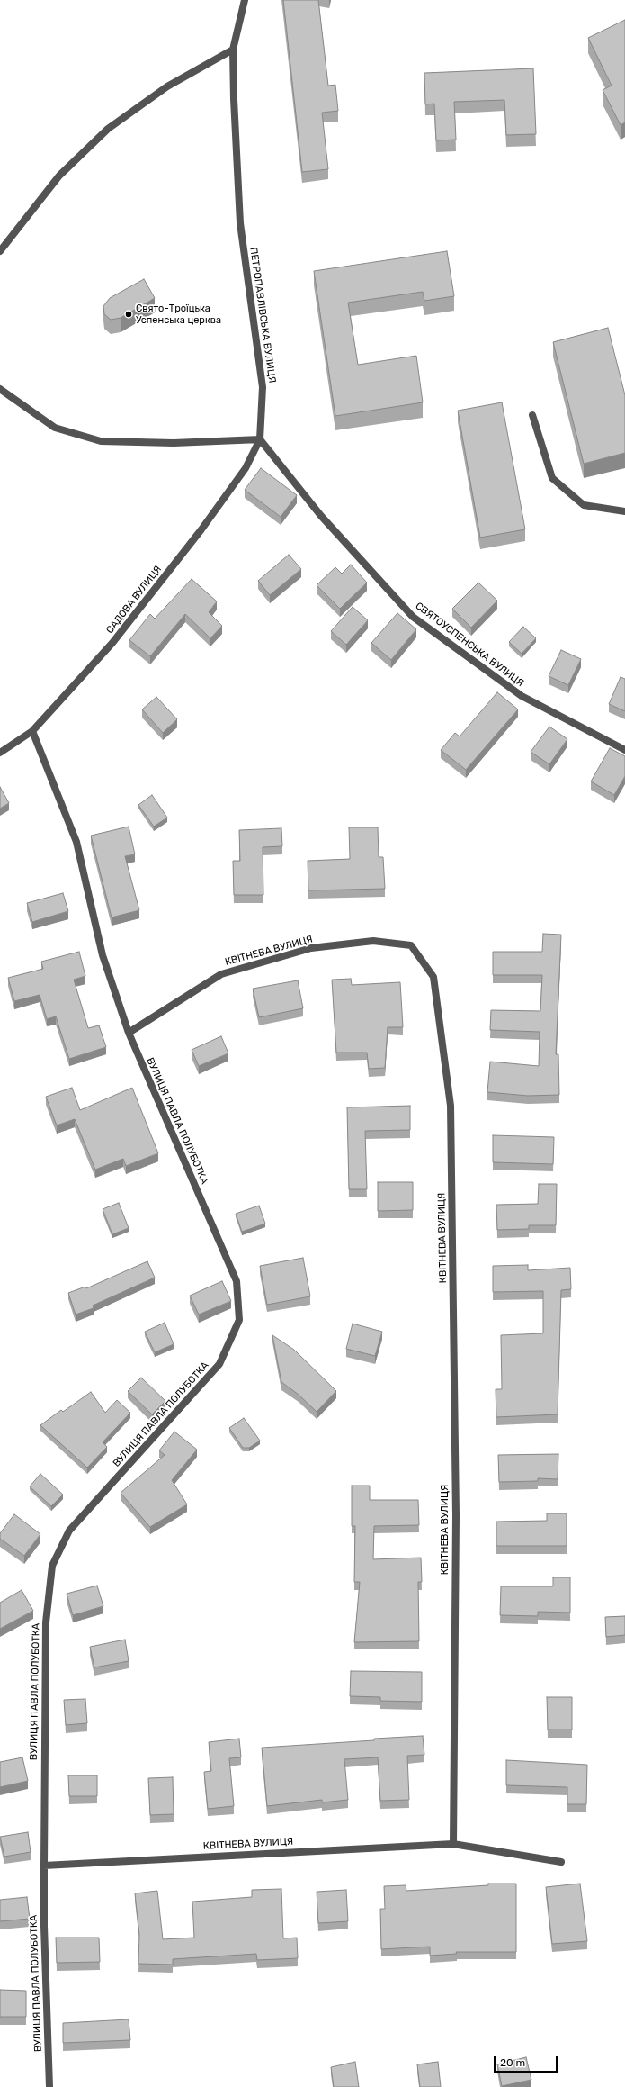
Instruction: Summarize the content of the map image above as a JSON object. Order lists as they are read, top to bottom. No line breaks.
{"streets":{"street":["ПЕТРОПАВЛІВСЬКА ВУЛИЦЯ","САДОВА ВУЛИЦЯ","СВЯТОУСПЕНСЬКА ВУЛИЦЯ","КВІТНЕВА ВУЛИЦЯ","ВУЛИЦЯ ПАВЛА ПОЛУБОТКА"]},"crossings":[["ПЕТРОПАВЛІВСЬКА ВУЛИЦЯ","САДОВА ВУЛИЦЯ"],["ПЕТРОПАВЛІВСЬКА ВУЛИЦЯ","СВЯТОУСПЕНСЬКА ВУЛИЦЯ"],["САДОВА ВУЛИЦЯ","СВЯТОУСПЕНСЬКА ВУЛИЦЯ"],["САДОВА ВУЛИЦЯ","ВУЛИЦЯ ПАВЛА ПОЛУБОТКА"],["КВІТНЕВА ВУЛИЦЯ","ВУЛИЦЯ ПАВЛА ПОЛУБОТКА"]],"places":["Свято-Троїцька Успенська церква"],"scale_bar":"20 m"}
